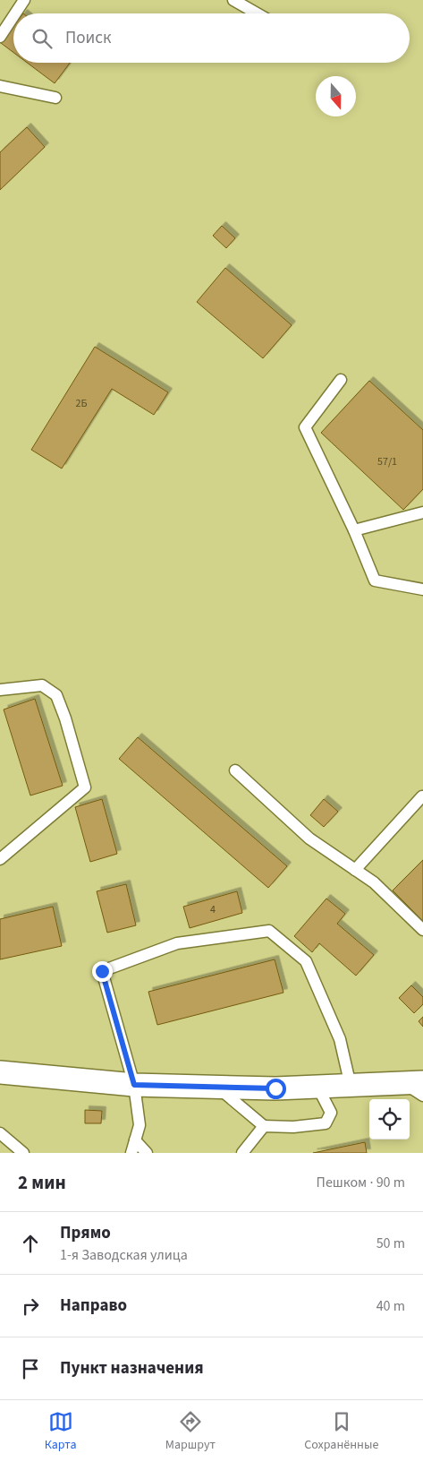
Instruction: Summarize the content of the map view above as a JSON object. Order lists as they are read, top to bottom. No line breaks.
{"house_numbers":["2Б","57/1","4"],"north":"bottom","page":{"search":"Поиск","heading":["2 мин","Пешком · 90 m"],"list":[["Прямо","1-я Заводская улица","50 m"],["Направо","40 m"],"Пункт назначения"],"nav":["Карта","Маршрут","Сохранённые"]}}
